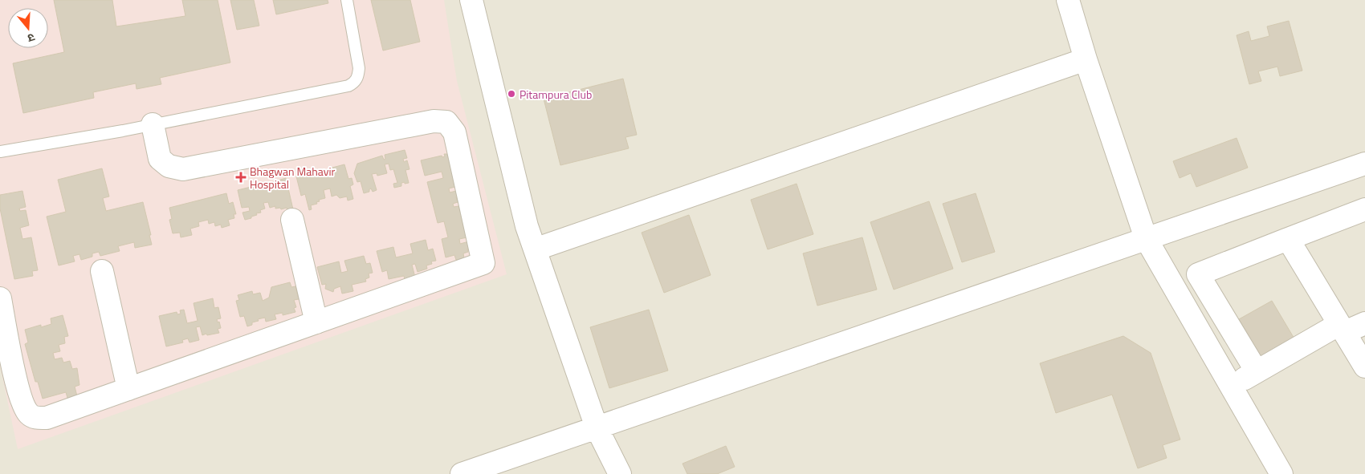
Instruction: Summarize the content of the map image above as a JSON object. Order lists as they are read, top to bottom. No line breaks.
{"places":{"other":["Pitampura Club"],"health":["Bhagwan Mahavir Hospital"]},"north":"bottom"}
